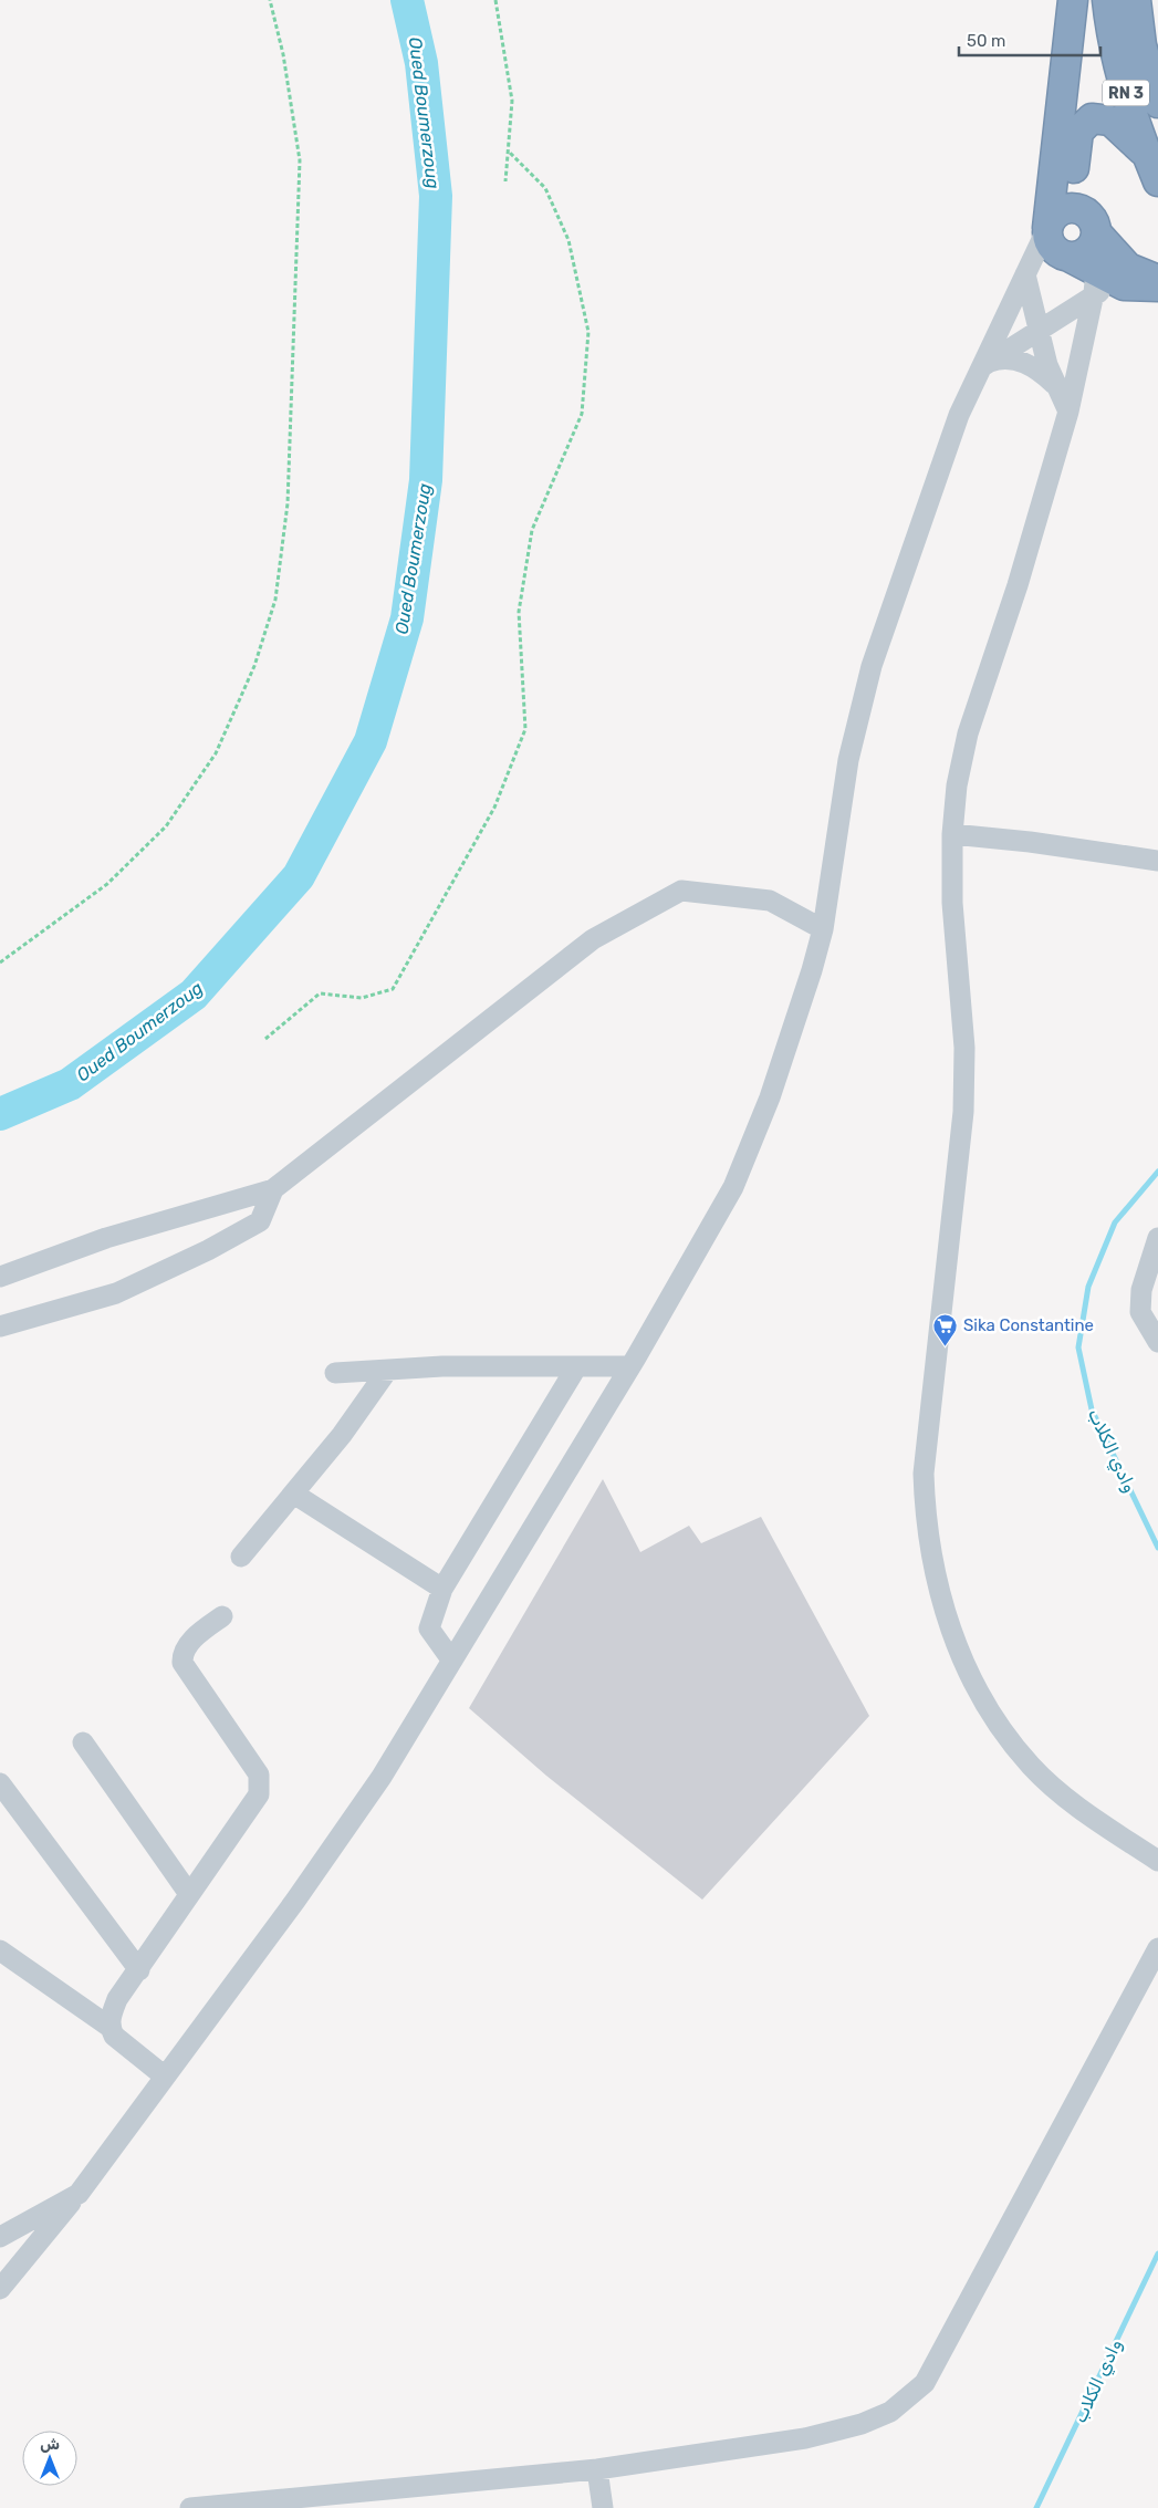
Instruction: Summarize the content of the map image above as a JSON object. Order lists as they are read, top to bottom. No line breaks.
{"streets":{"highway":["RN 3"]},"water":["Oued Boumerzoug","وادي الكلاب"],"places":{"supermarket":["Sika Constantine"]},"scale_bar":"50 m","north":"top"}
